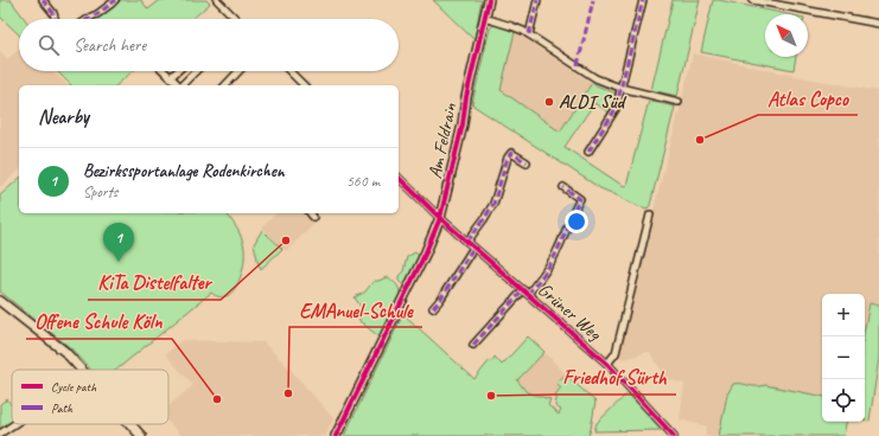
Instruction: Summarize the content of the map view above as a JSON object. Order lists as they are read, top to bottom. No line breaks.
{"streets":{"street":["Am Feldrain","Grüner Weg"]},"crossings":[["Am Feldrain","Grüner Weg"]],"places":["ALDI Süd","Atlas Copco","KiTa Distelfalter","EMAnuel-Schule","Friedhof Sürth","Offene Schule Köln"],"legend":["Cycle path","Path"],"north":"top left","page":{"search":"Search here","heading":"Nearby","list":[{"mark":"1","name":"Bezirkssportanlage Rodenkirchen","note":"Sports","value":"560 m"}],"pins":"1","map_buttons":["+","−"]}}
